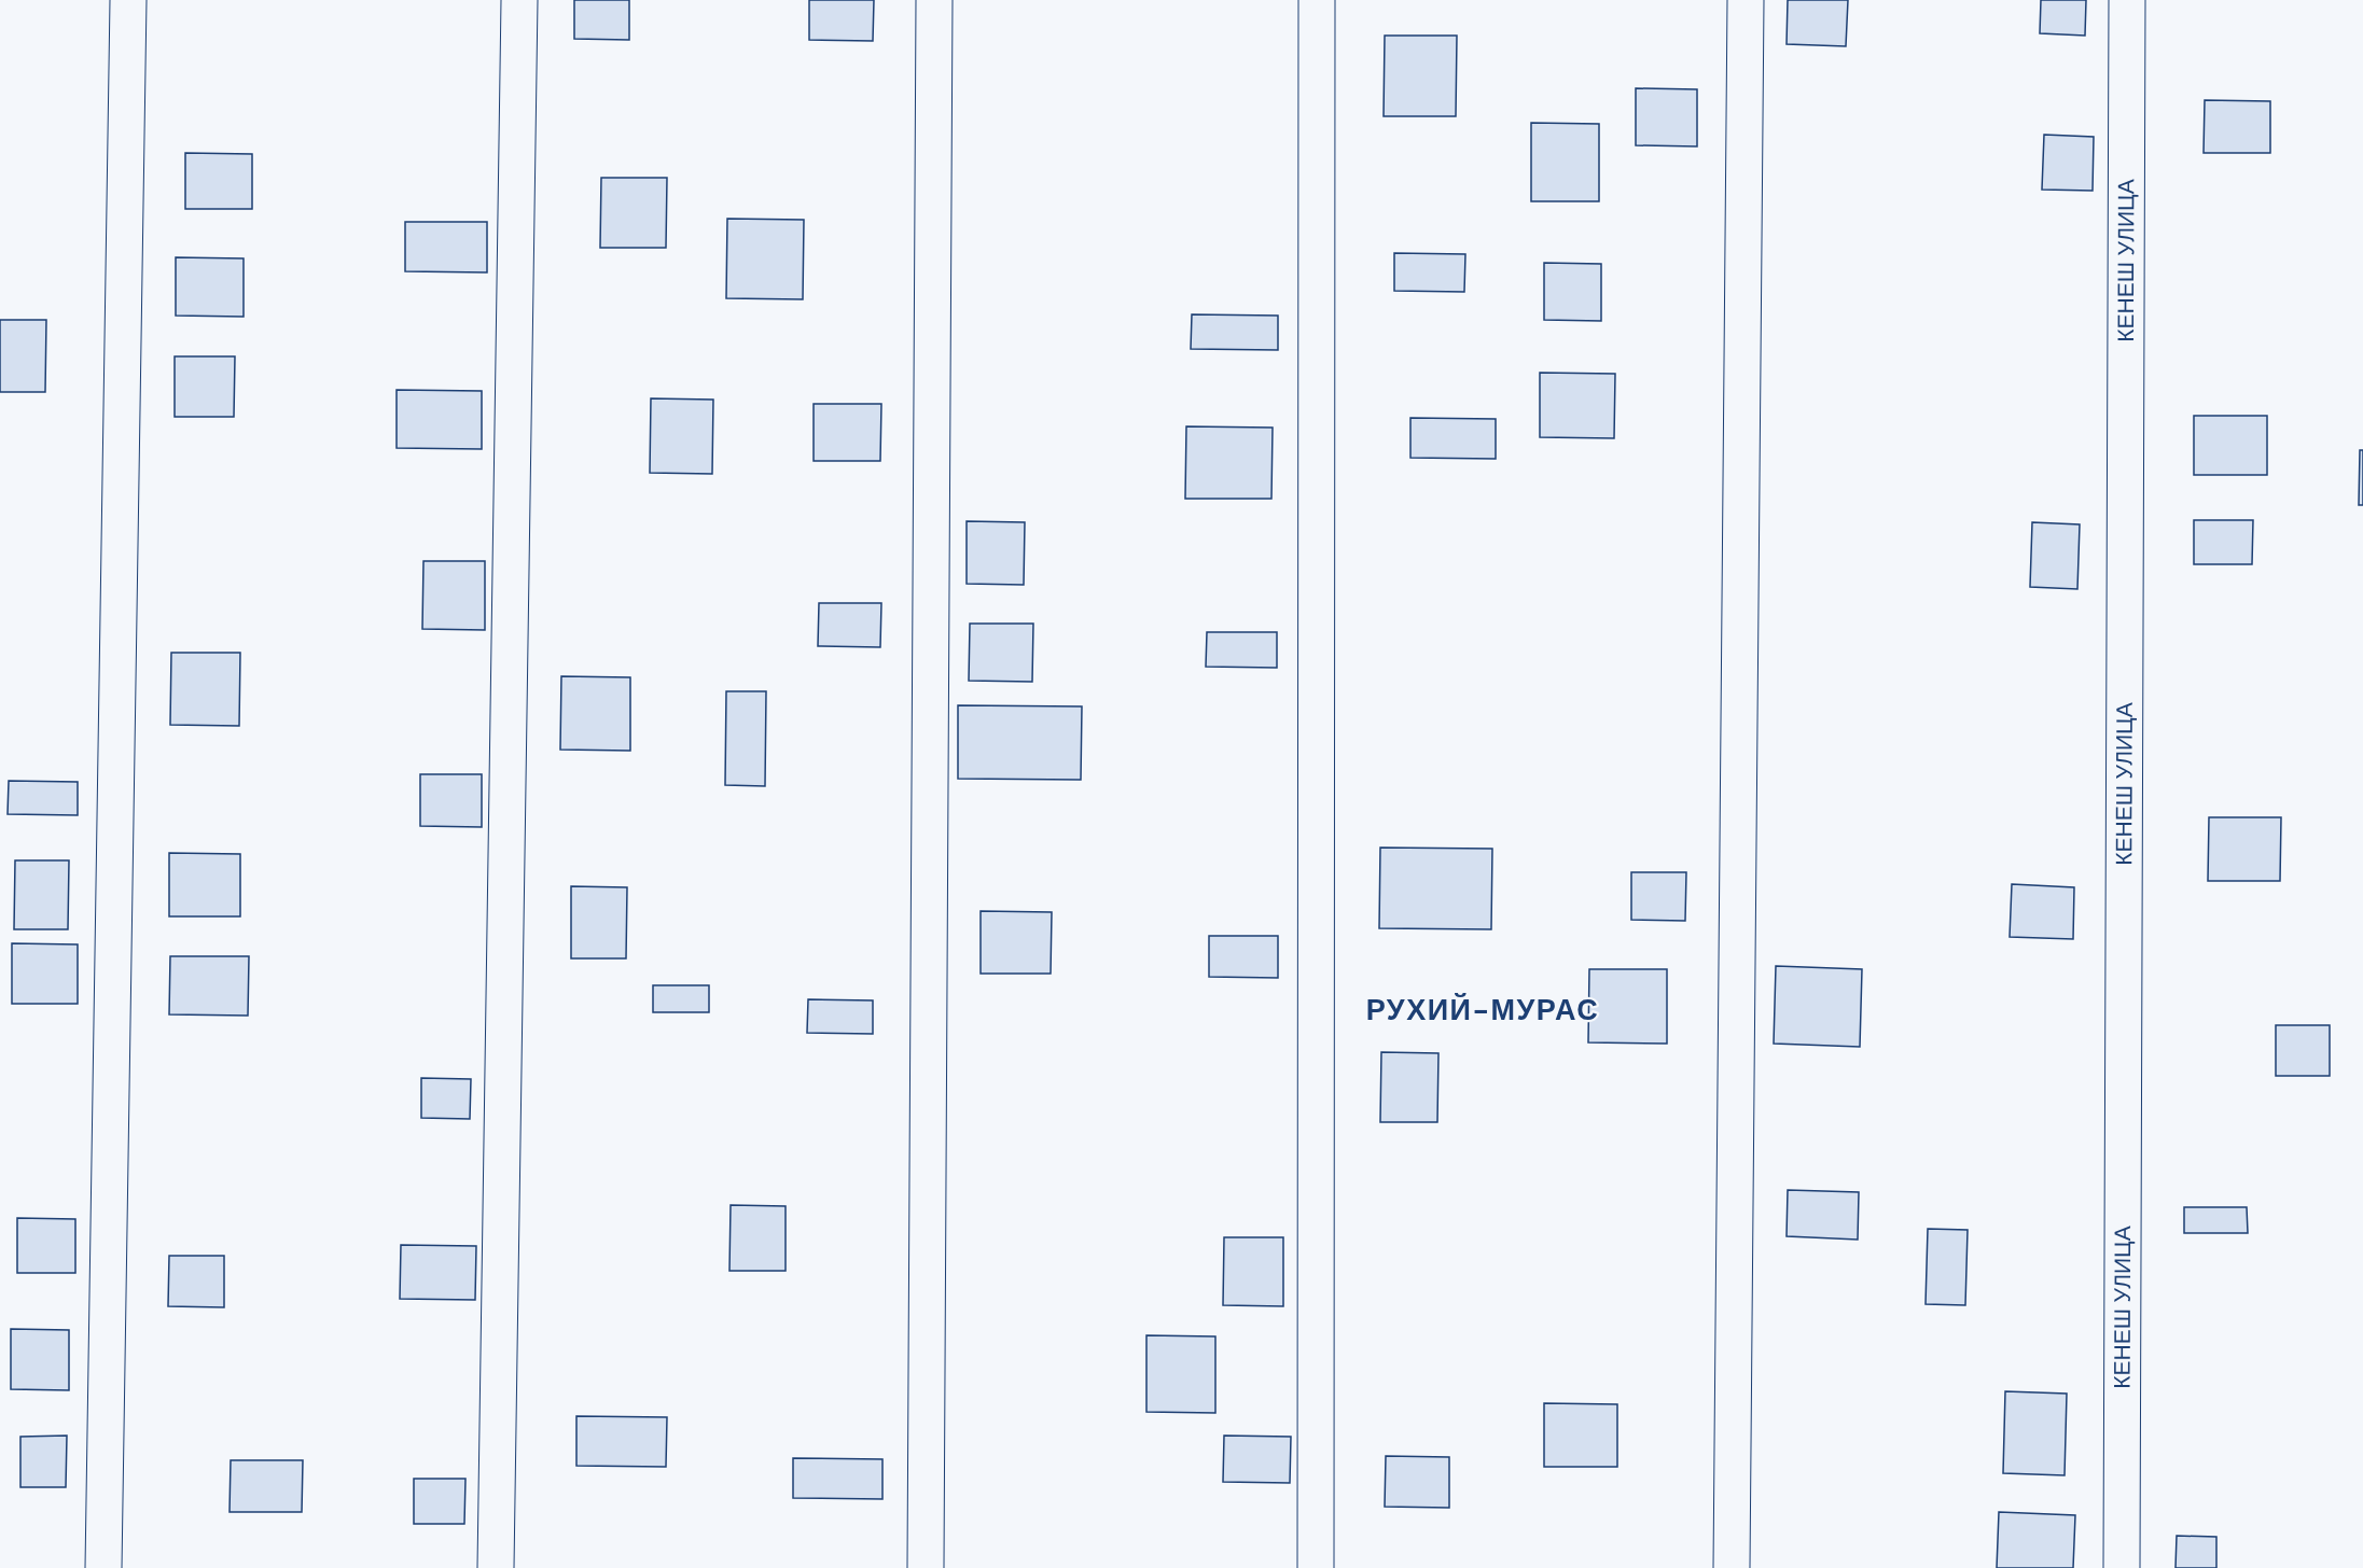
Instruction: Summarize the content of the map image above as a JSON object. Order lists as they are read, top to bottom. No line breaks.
{"streets":{"street":["КЕНЕШ УЛИЦА"]},"districts":["РУХИЙ-МУРАС"]}
